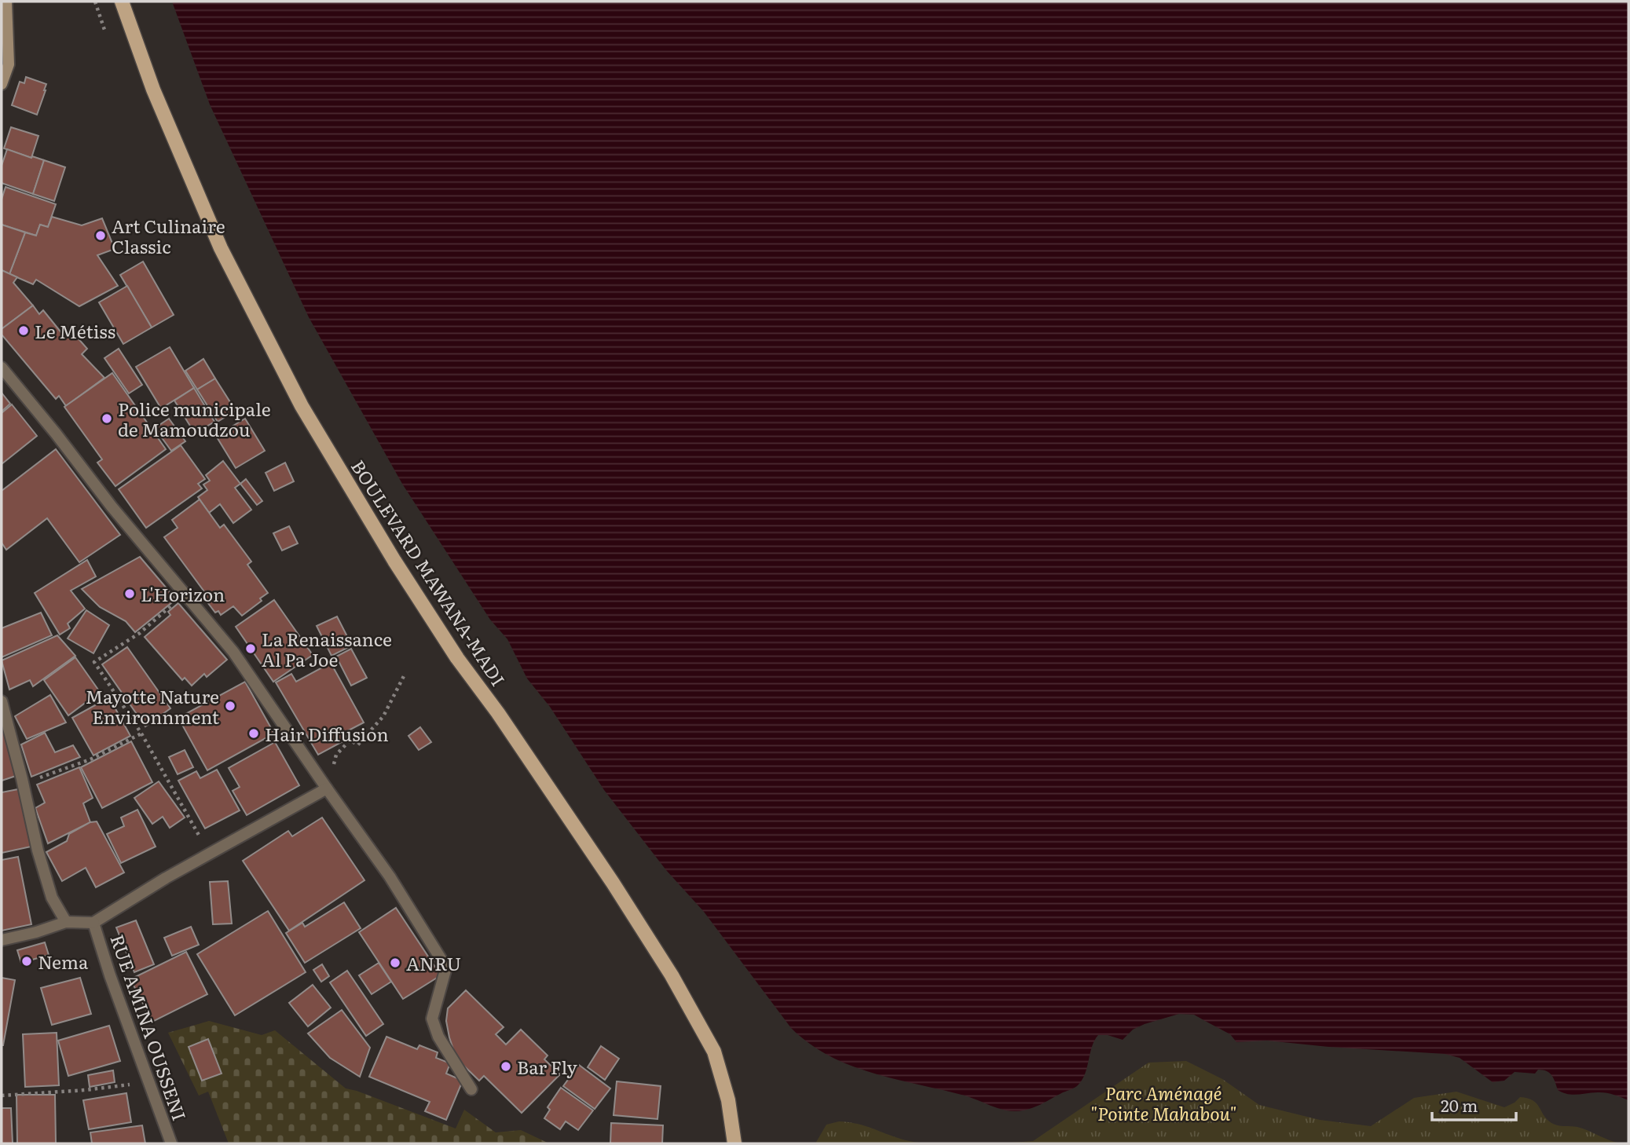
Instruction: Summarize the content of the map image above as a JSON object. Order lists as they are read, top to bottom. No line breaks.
{"streets":{"main road":["BOULEVARD MAWANA-MADI"],"street":["RUE AMINA OUSSENI"]},"parks":["Parc Aménagé \"Pointe Mahabou\""],"places":["Art Culinaire Classic","Le Métiss","Police municipale de Mamoudzou","L'Horizon","La Renaissance Al Pa Joe","Mayotte Nature Environnment","Hair Diffusion","Nema","ANRU","Bar Fly"],"scale_bar":"20 m"}
